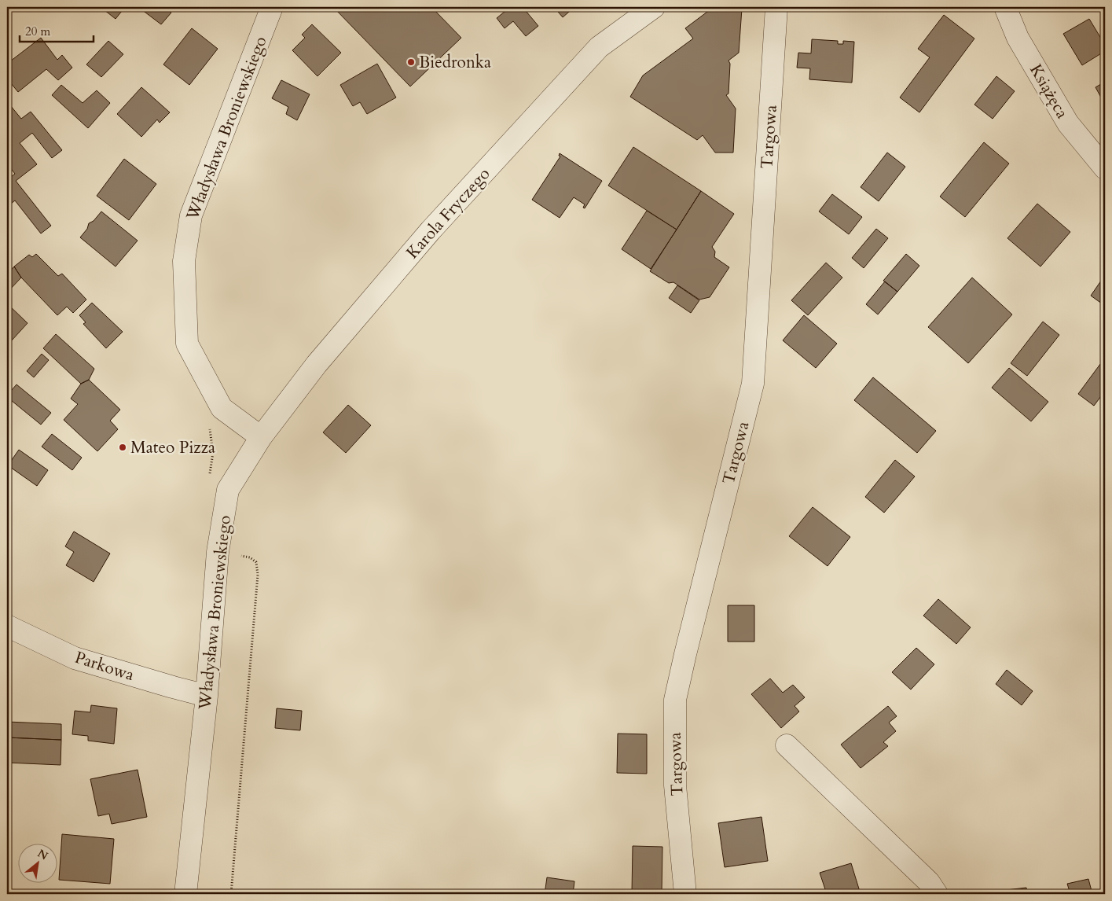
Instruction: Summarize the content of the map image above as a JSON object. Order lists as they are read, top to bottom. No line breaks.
{"streets":{"street":["Książęca","Władysława Broniewskiego","Targowa","Karola Fryczego","Parkowa"]},"crossings":[["Władysława Broniewskiego","Karola Fryczego"],["Władysława Broniewskiego","Parkowa"]],"places":["Biedronka","Mateo Pizza"],"scale_bar":"20 m","north":"top right"}
